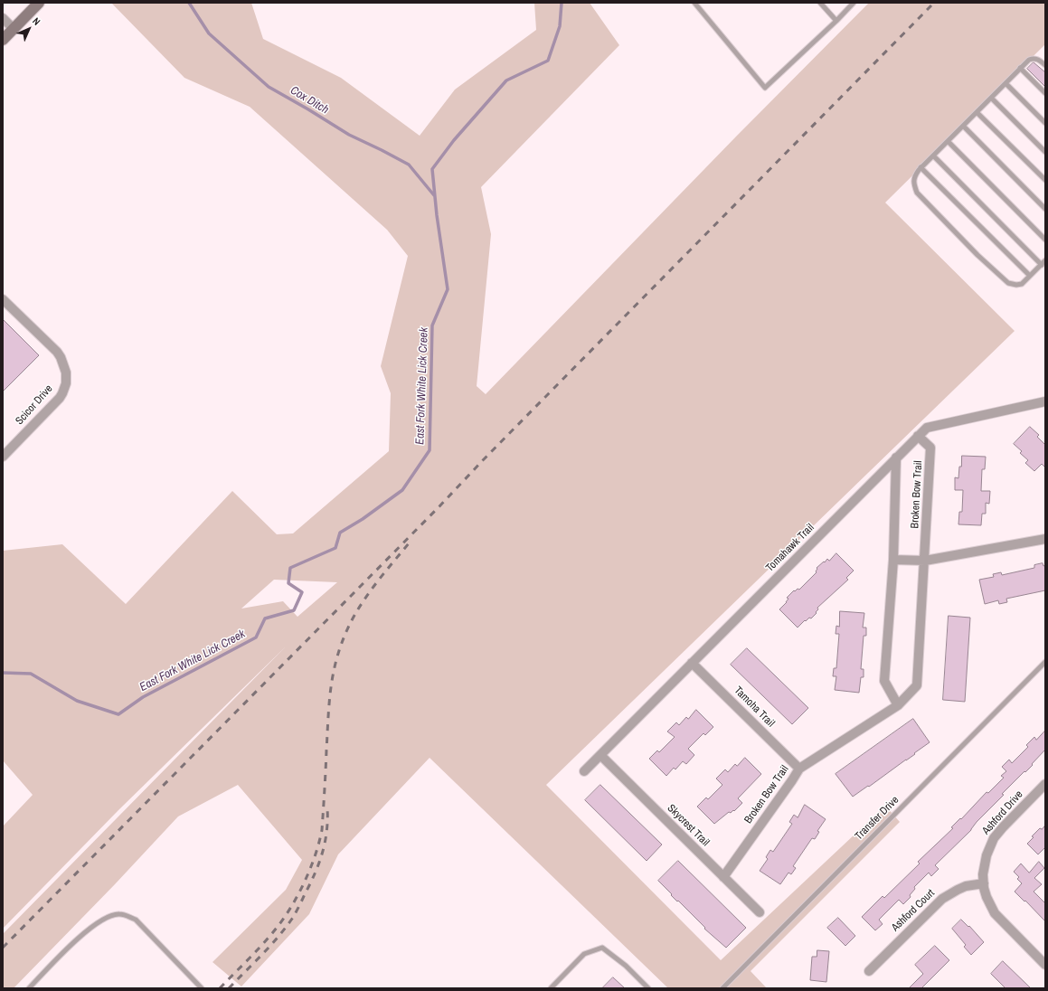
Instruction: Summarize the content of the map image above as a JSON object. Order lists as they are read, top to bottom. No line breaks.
{"streets":{"street":["Scicor Drive","Broken Bow Trail","Tomahawk Trail","Tamoha Trail","Ashford Drive","Skycrest Trail","Ashford Court"],"lane":["Transfer Drive"]},"crossings":[["Broken Bow Trail","Tomahawk Trail"],["Broken Bow Trail","Tamoha Trail"],["Broken Bow Trail","Skycrest Trail"],["Tomahawk Trail","Tamoha Trail"],["Tomahawk Trail","Skycrest Trail"],["Ashford Drive","Ashford Court"]],"water":["Cox Ditch","East Fork White Lick Creek"],"north":"top right"}
